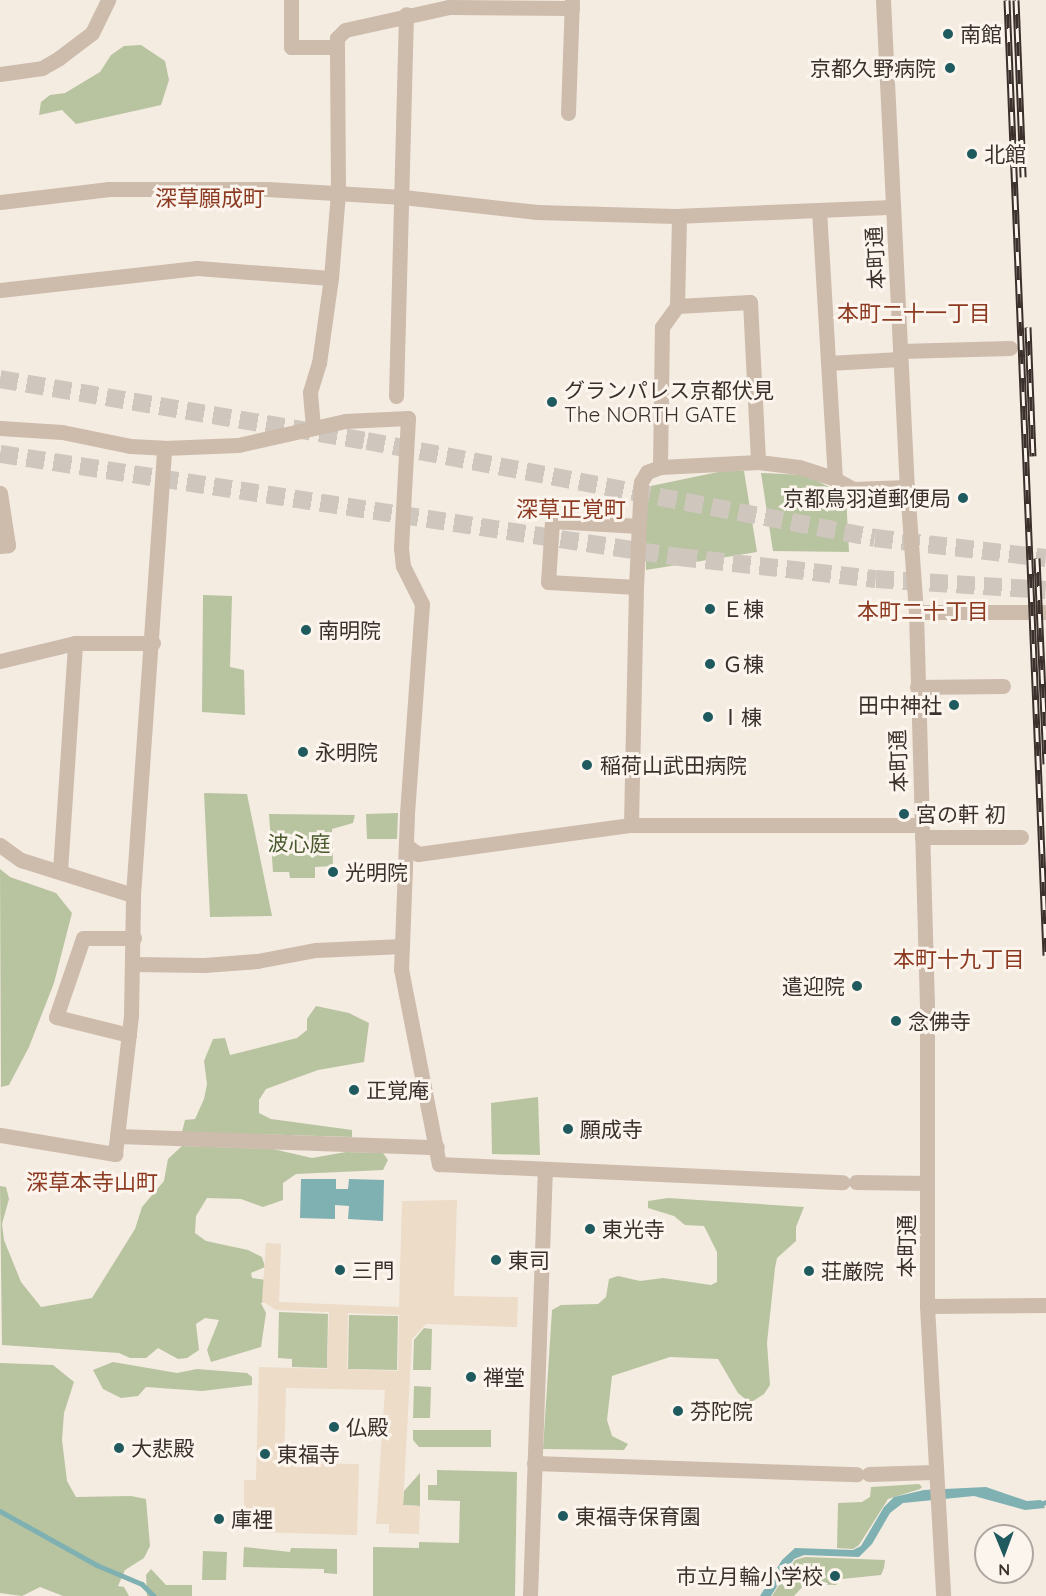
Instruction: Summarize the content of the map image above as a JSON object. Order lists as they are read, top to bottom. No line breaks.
{"streets":{"street":["本町通"]},"districts":["深草願成町","本町二十一丁目","深草正覚町","本町二十丁目","本町十九丁目","深草本寺山町"],"parks":["波心庭"],"places":["南館","京都久野病院","北館","グランパレス京都伏見 The NORTH GATE","京都鳥羽道郵便局","Ｅ棟","南明院","Ｇ棟","田中神社","Ⅰ棟","永明院","稲荷山武田病院","宮の軒 初","光明院","遣迎院","念佛寺","正覚庵","願成寺","東光寺","東司","三門","荘厳院","禅堂","芬陀院","仏殿","大悲殿","東福寺","東福寺保育園","庫裡","市立月輪小学校"],"north":"bottom"}
